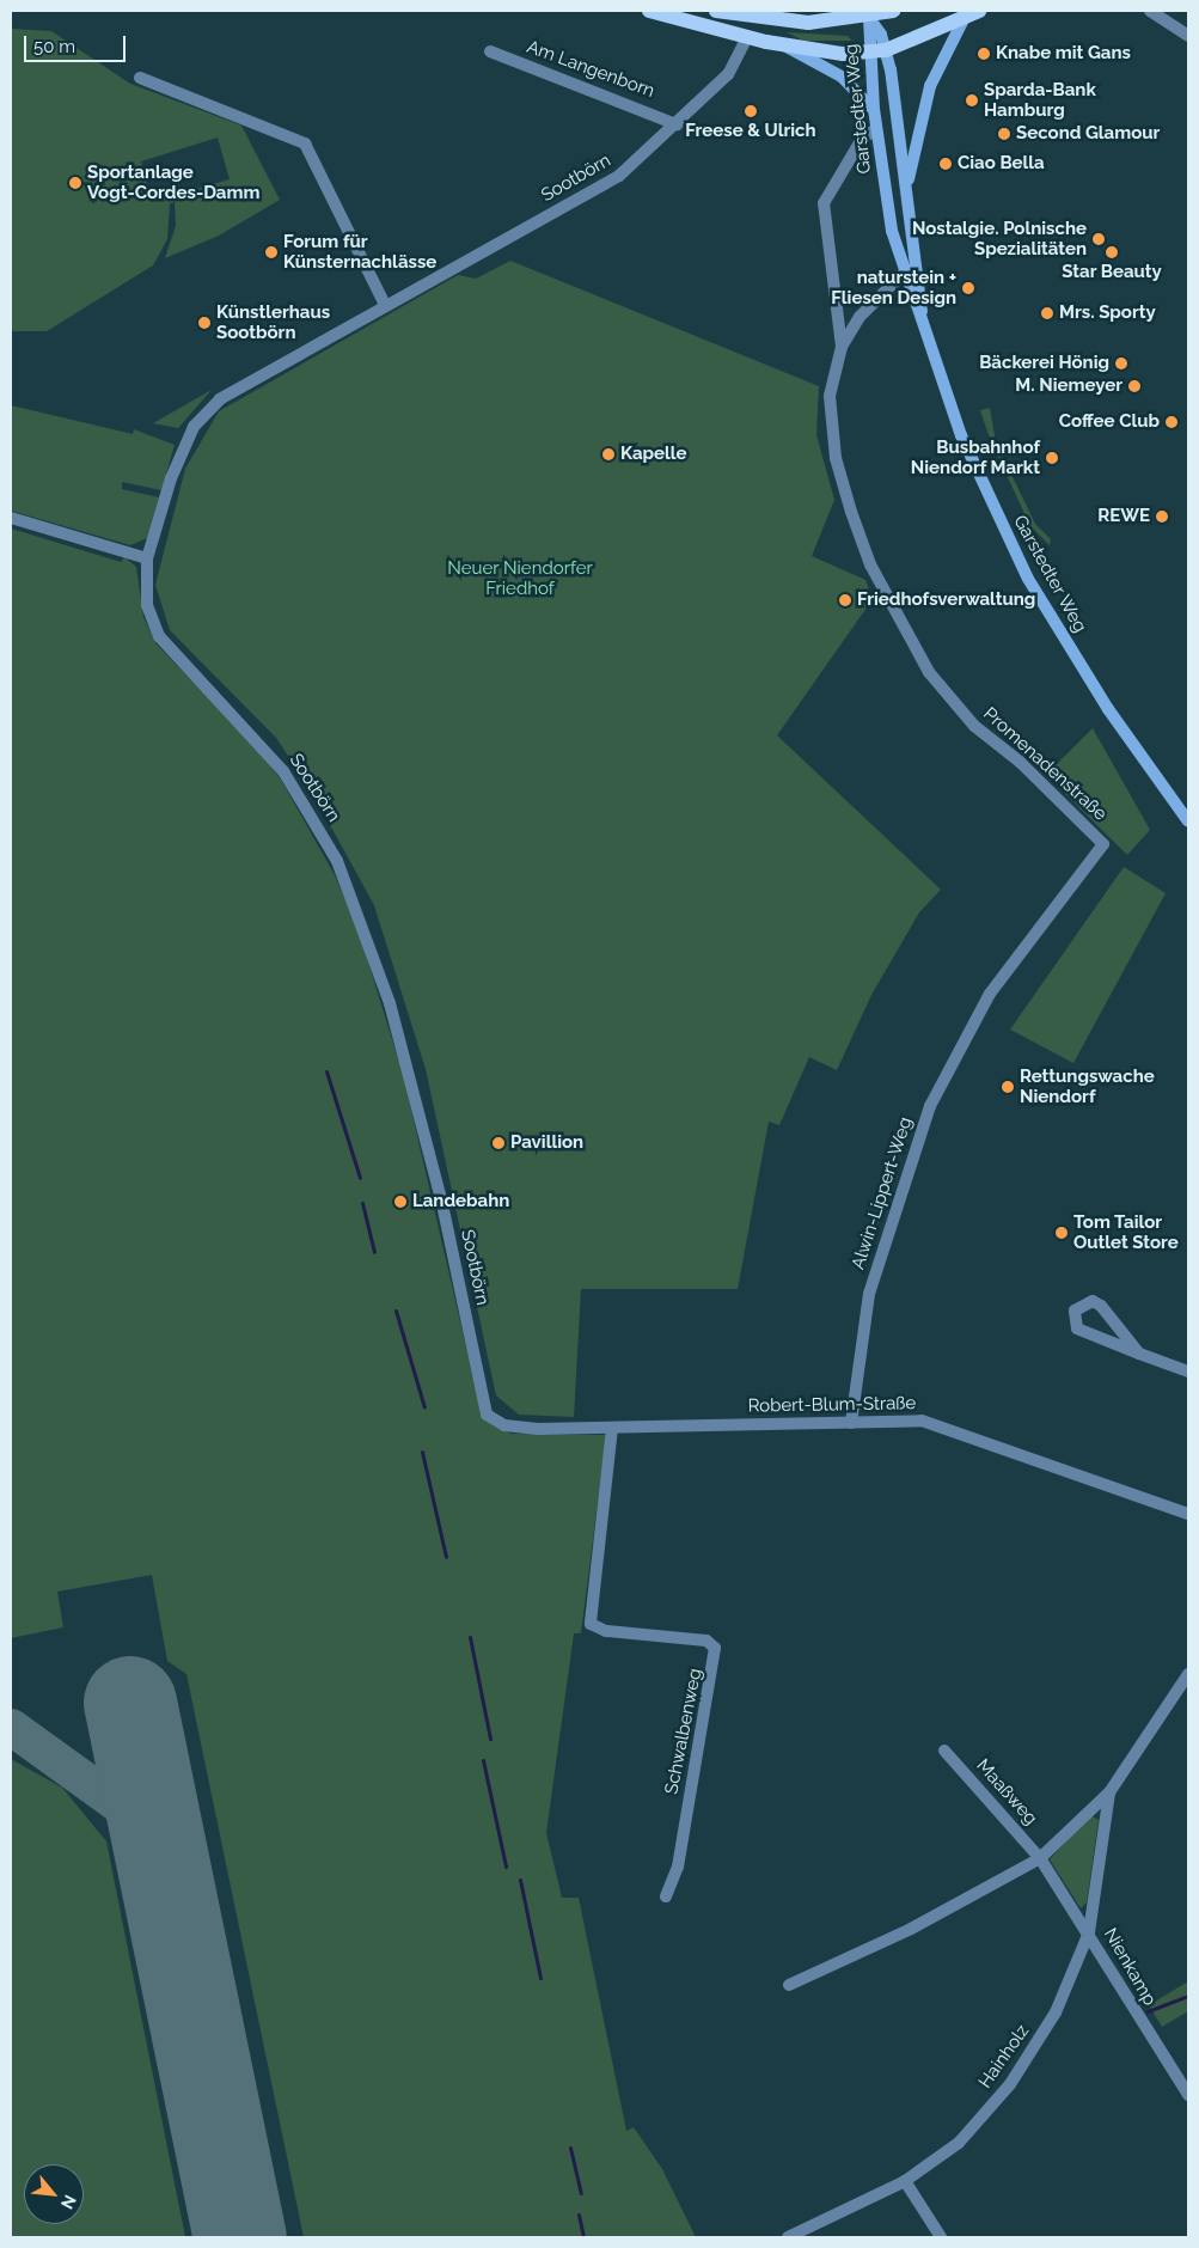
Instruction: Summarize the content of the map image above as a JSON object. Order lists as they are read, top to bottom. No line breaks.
{"streets":{"main road":["Garstedter Weg"],"street":["Am Langenborn","Sootbörn","Promenadenstraße","Alwin-Lippert-Weg","Robert-Blum-Straße","Schwalbenweg","Maaßweg","Nienkamp","Hainholz"]},"crossings":[["Am Langenborn","Sootbörn"],["Garstedter Weg","Promenadenstraße"],["Sootbörn","Robert-Blum-Straße"],["Promenadenstraße","Alwin-Lippert-Weg"],["Alwin-Lippert-Weg","Robert-Blum-Straße"],["Robert-Blum-Straße","Schwalbenweg"],["Maaßweg","Nienkamp"],["Maaßweg","Hainholz"],["Nienkamp","Hainholz"]],"parks":["Neuer Niendorfer Friedhof"],"places":["Knabe mit Gans","Sparda-Bank Hamburg","Freese & Ulrich","Second Glamour","Ciao Bella","Sportanlage Vogt-Cordes-Damm","Nostalgie. Polnische Spezialitäten","Forum für Künsternachlässe","Star Beauty","naturstein + Fliesen Design","Mrs. Sporty","Künstlerhaus Sootbörn","Bäckerei Hönig","M. Niemeyer","Coffee Club","Kapelle","Busbahnhof Niendorf Markt","REWE","Friedhofsverwaltung","Rettungswache Niendorf","Pavillion","Landebahn","Tom Tailor Outlet Store"],"scale_bar":"50 m","north":"bottom right"}
